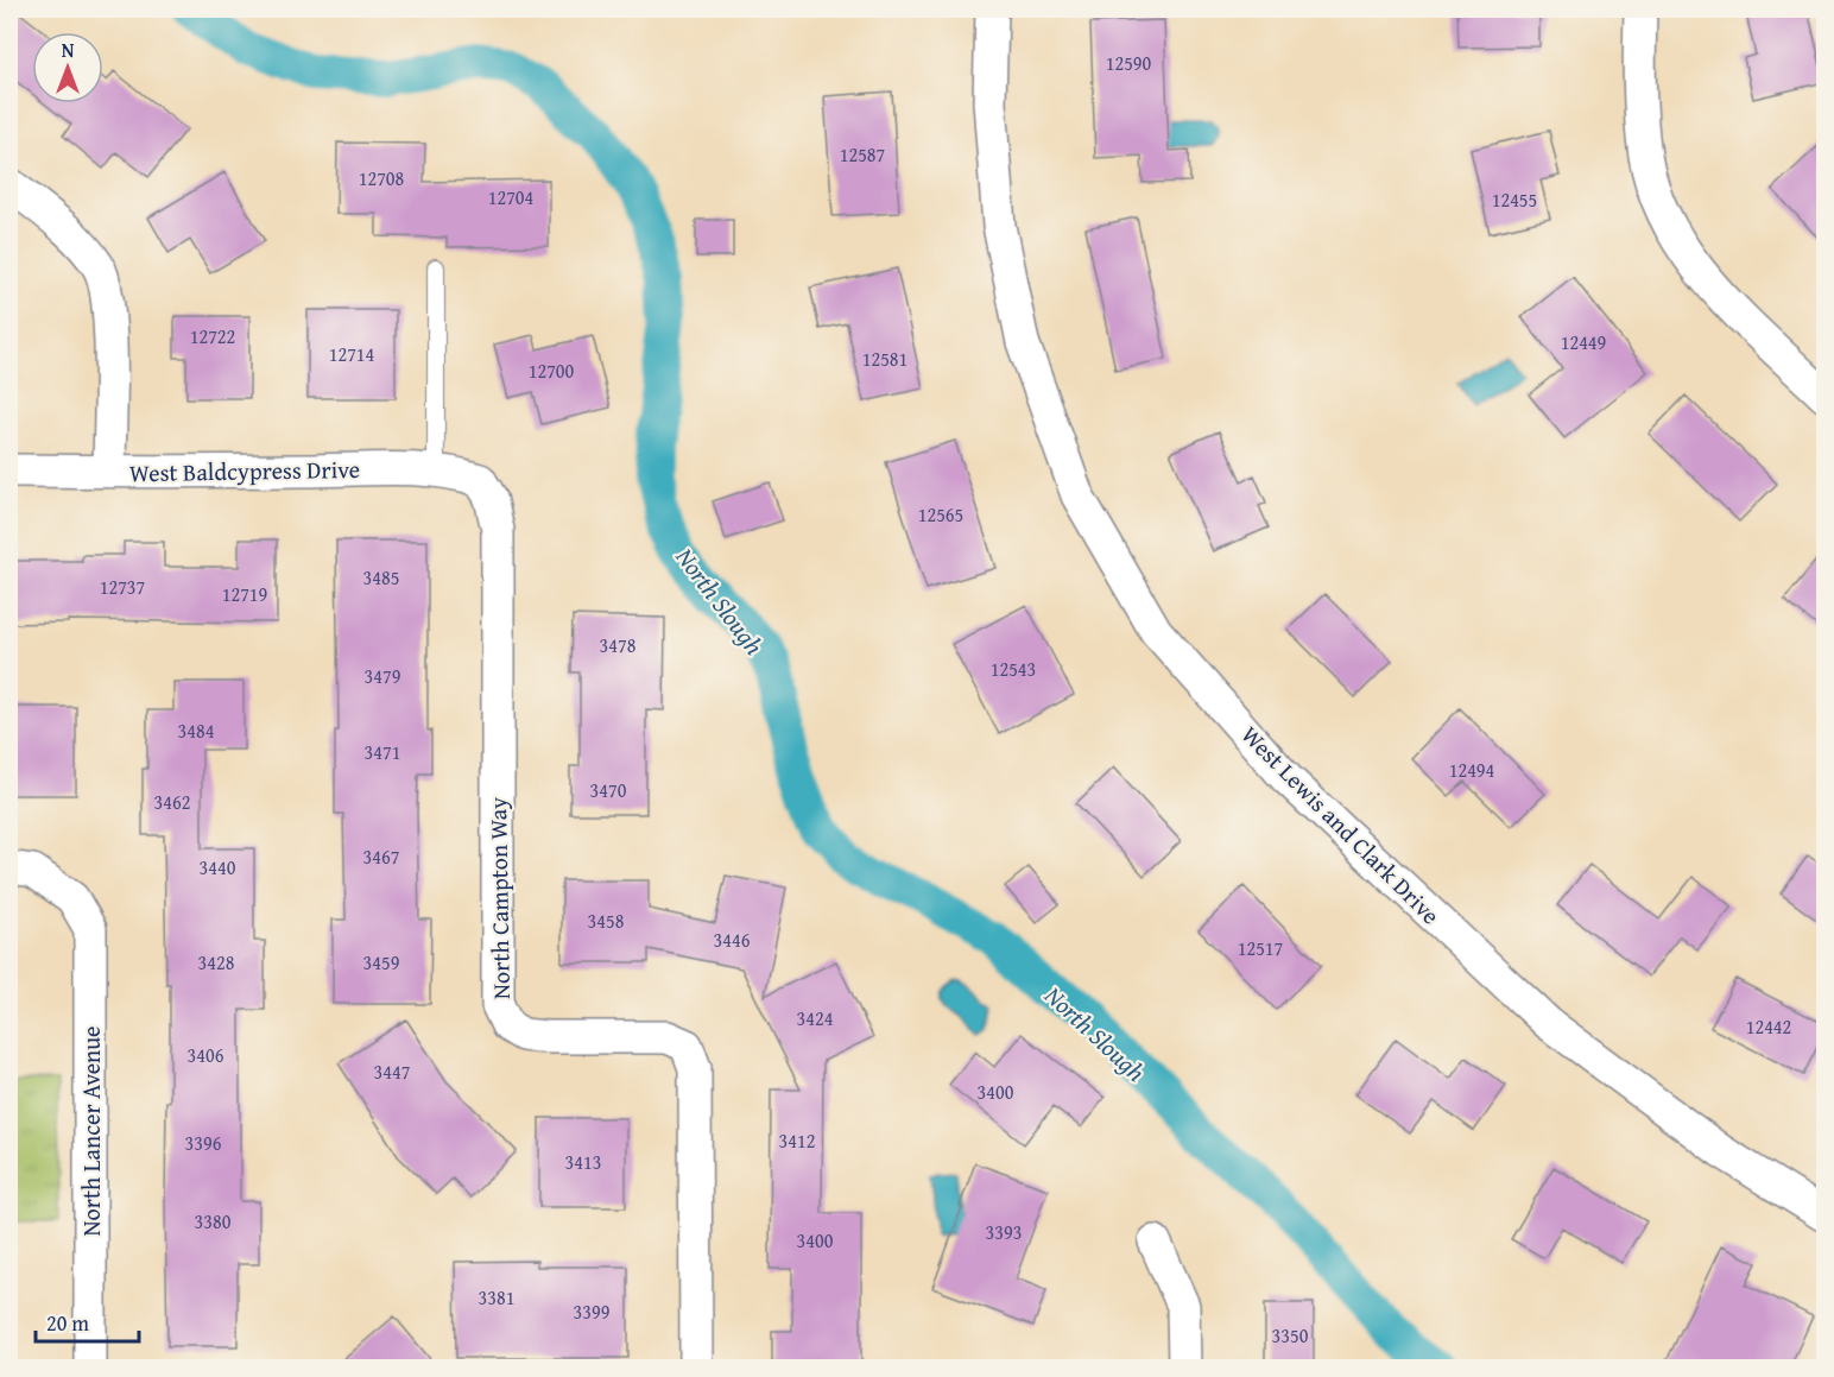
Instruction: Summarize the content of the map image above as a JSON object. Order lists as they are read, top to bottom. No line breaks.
{"streets":{"street":["West Baldcypress Drive","West Lewis and Clark Drive","North Campton Way","North Lancer Avenue"]},"crossings":[["West Baldcypress Drive","North Campton Way"]],"water":["North Slough"],"house_numbers":["12590","12587","12708","12704","12455","12722","12449","12714","12581","12700","12565","3485","12737","12719","3478","12543","3479","3484","3471","12494","3470","3462","3467","3440","3458","3446","12517","3428","3459","3424","12442","3406","3447","3400","3412","3396","3413","3380","3393","3400","3381","3399","3350"],"scale_bar":"20 m","north":"top"}
